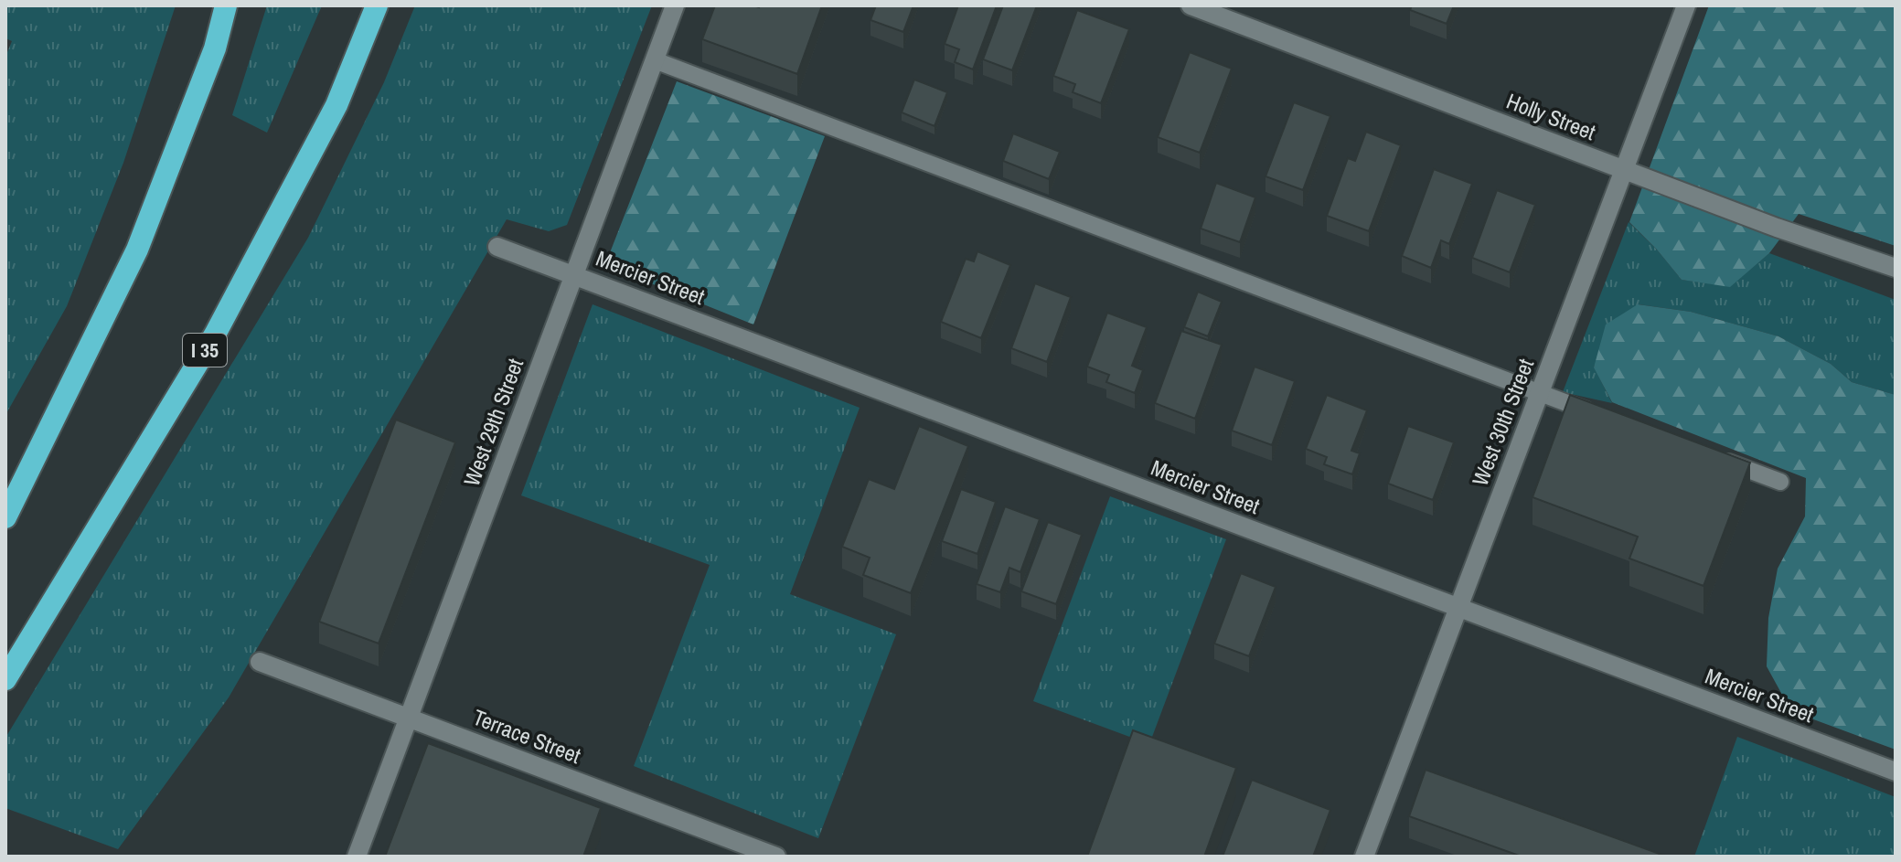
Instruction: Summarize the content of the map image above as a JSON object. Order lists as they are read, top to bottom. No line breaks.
{"streets":{"highway":["I 35"],"street":["Holly Street","Mercier Street","West 29th Street","West 30th Street","Terrace Street"]},"crossings":[["Holly Street","West 30th Street"],["Mercier Street","West 29th Street"],["Mercier Street","West 30th Street"],["West 29th Street","Terrace Street"]]}
